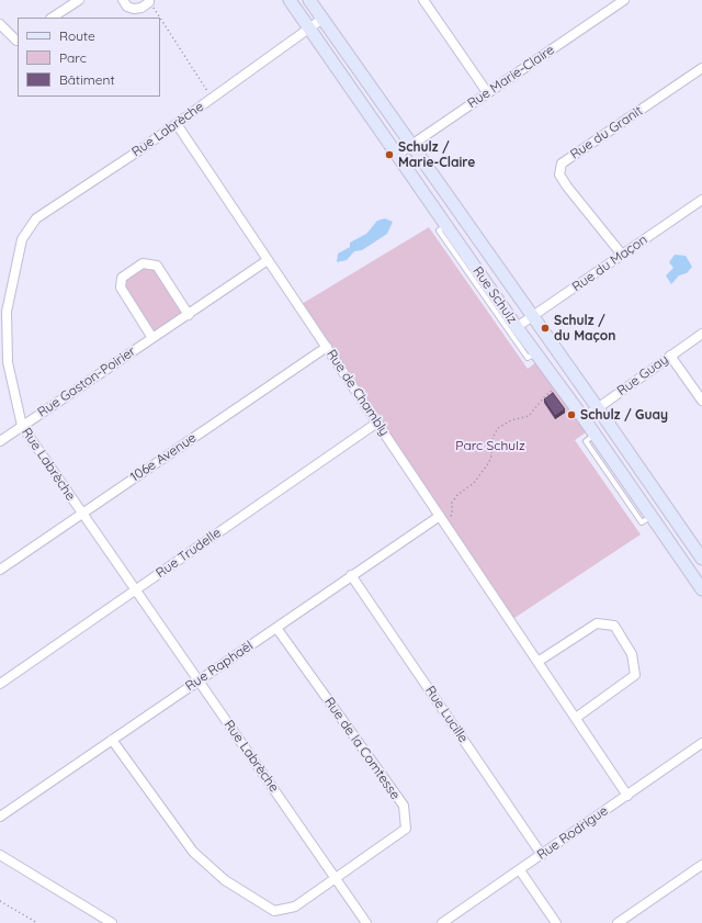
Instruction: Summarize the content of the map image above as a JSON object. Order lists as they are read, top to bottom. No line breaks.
{"streets":{"street":["Rue Marie-Claire","Rue Labrèche","Rue du Granit","Rue du Maçon","Rue Schulz","Rue Guay","Rue Gaston-Poirier","Rue de Chambly","106e Avenue","Rue Trudelle","Rue Raphaël","Rue Lucille","Rue de la Comtesse","Rue Rodrigue"]},"crossings":[["Rue Marie-Claire","Rue Schulz"],["Rue Labrèche","Rue Schulz"],["Rue Labrèche","Rue Gaston-Poirier"],["Rue Labrèche","Rue de Chambly"],["Rue Labrèche","106e Avenue"],["Rue Labrèche","Rue Trudelle"],["Rue Labrèche","Rue Raphaël"],["Rue Labrèche","Rue de la Comtesse"],["Rue du Granit","Rue du Maçon"],["Rue du Maçon","Rue Schulz"],["Rue Schulz","Rue Guay"],["Rue Gaston-Poirier","Rue de Chambly"],["Rue de Chambly","106e Avenue"],["Rue de Chambly","Rue Trudelle"],["Rue de Chambly","Rue Raphaël"],["Rue de Chambly","Rue Rodrigue"],["Rue Raphaël","Rue Lucille"],["Rue Raphaël","Rue de la Comtesse"],["Rue Lucille","Rue Rodrigue"]],"parks":["Parc Schulz"],"places":["Schulz / Marie-Claire","Schulz / du Maçon","Schulz / Guay"],"legend":["Route","Parc","Bâtiment"]}
